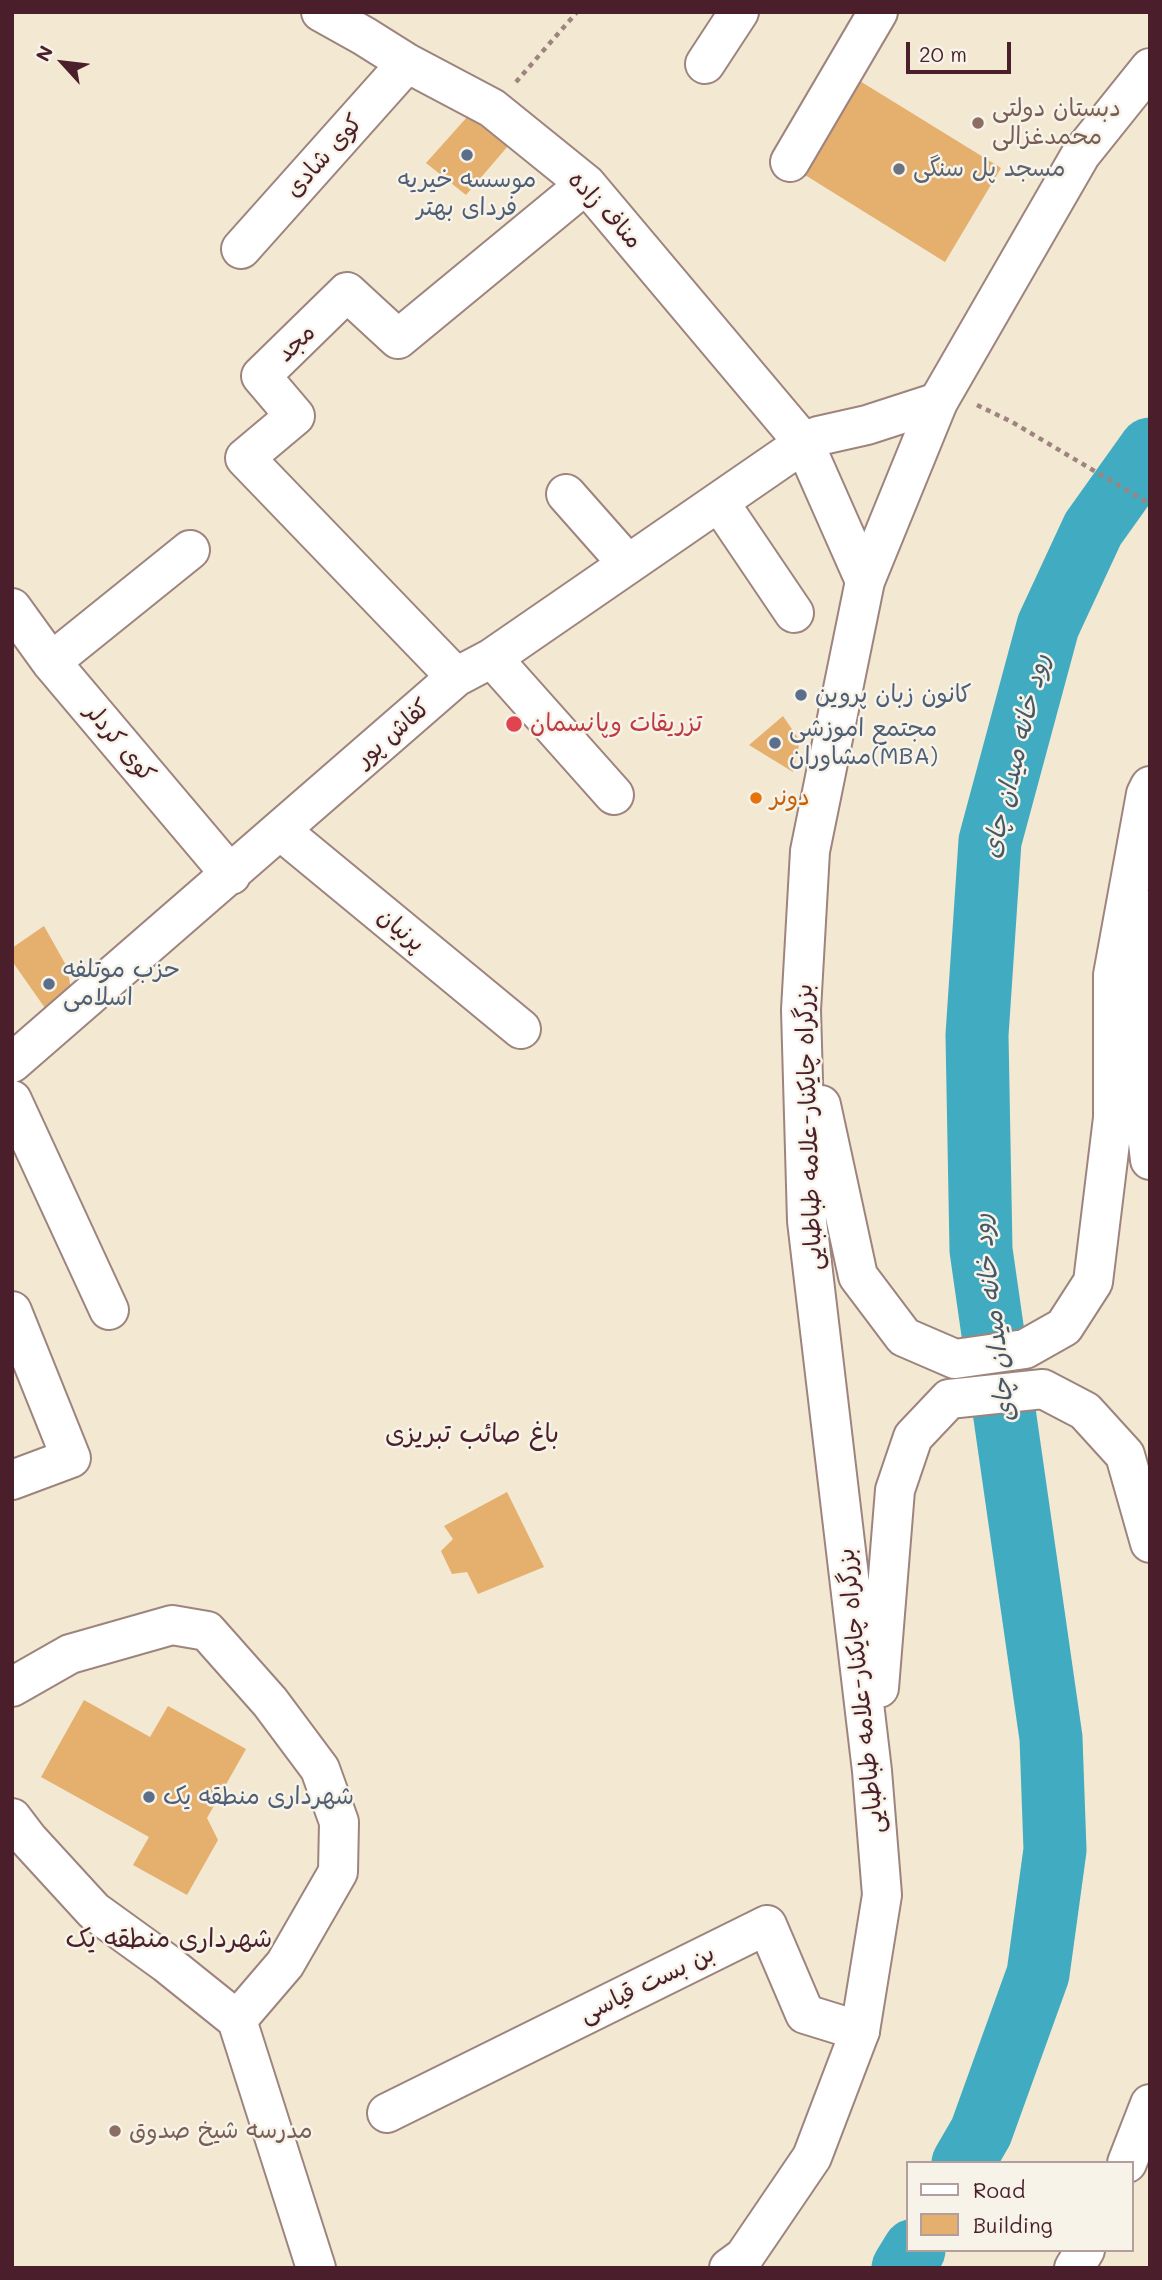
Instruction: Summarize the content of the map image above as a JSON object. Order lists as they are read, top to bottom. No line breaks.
{"streets":{"main road":["کوی شادی","مناف زاده","مجد","کفاش پور","کوی کردلر","پرنیان","بزرگراه چایکنار-علامه طباطبایی","بن بست قیاسی"]},"crossings":[["کوی شادی","مناف زاده"],["مناف زاده","مجد"],["مناف زاده","کفاش پور"],["مناف زاده","بزرگراه چایکنار-علامه طباطبایی"],["مجد","کفاش پور"],["کفاش پور","کوی کردلر"],["کفاش پور","پرنیان"],["کفاش پور","بزرگراه چایکنار-علامه طباطبایی"],["بزرگراه چایکنار-علامه طباطبایی","بن بست قیاسی"]],"districts":["باغ صائب تبریزی","شهرداری منطقه یک"],"water":["رود خانه میدان چای"],"places":["دبستان دولتی محمدغزالی","موسسه خیریه فردای بهتر","مسجد پل سنگی","کانون زبان پروین","تزریقات وپانسمان","مجتمع اموزشی مشاوران(MBA)","دونر","حزب موتلفه اسلامی","شهرداری منطقه یک","مدرسه شیخ صدوق"],"legend":["Road","Building"],"scale_bar":"20 m","north":"top left"}
